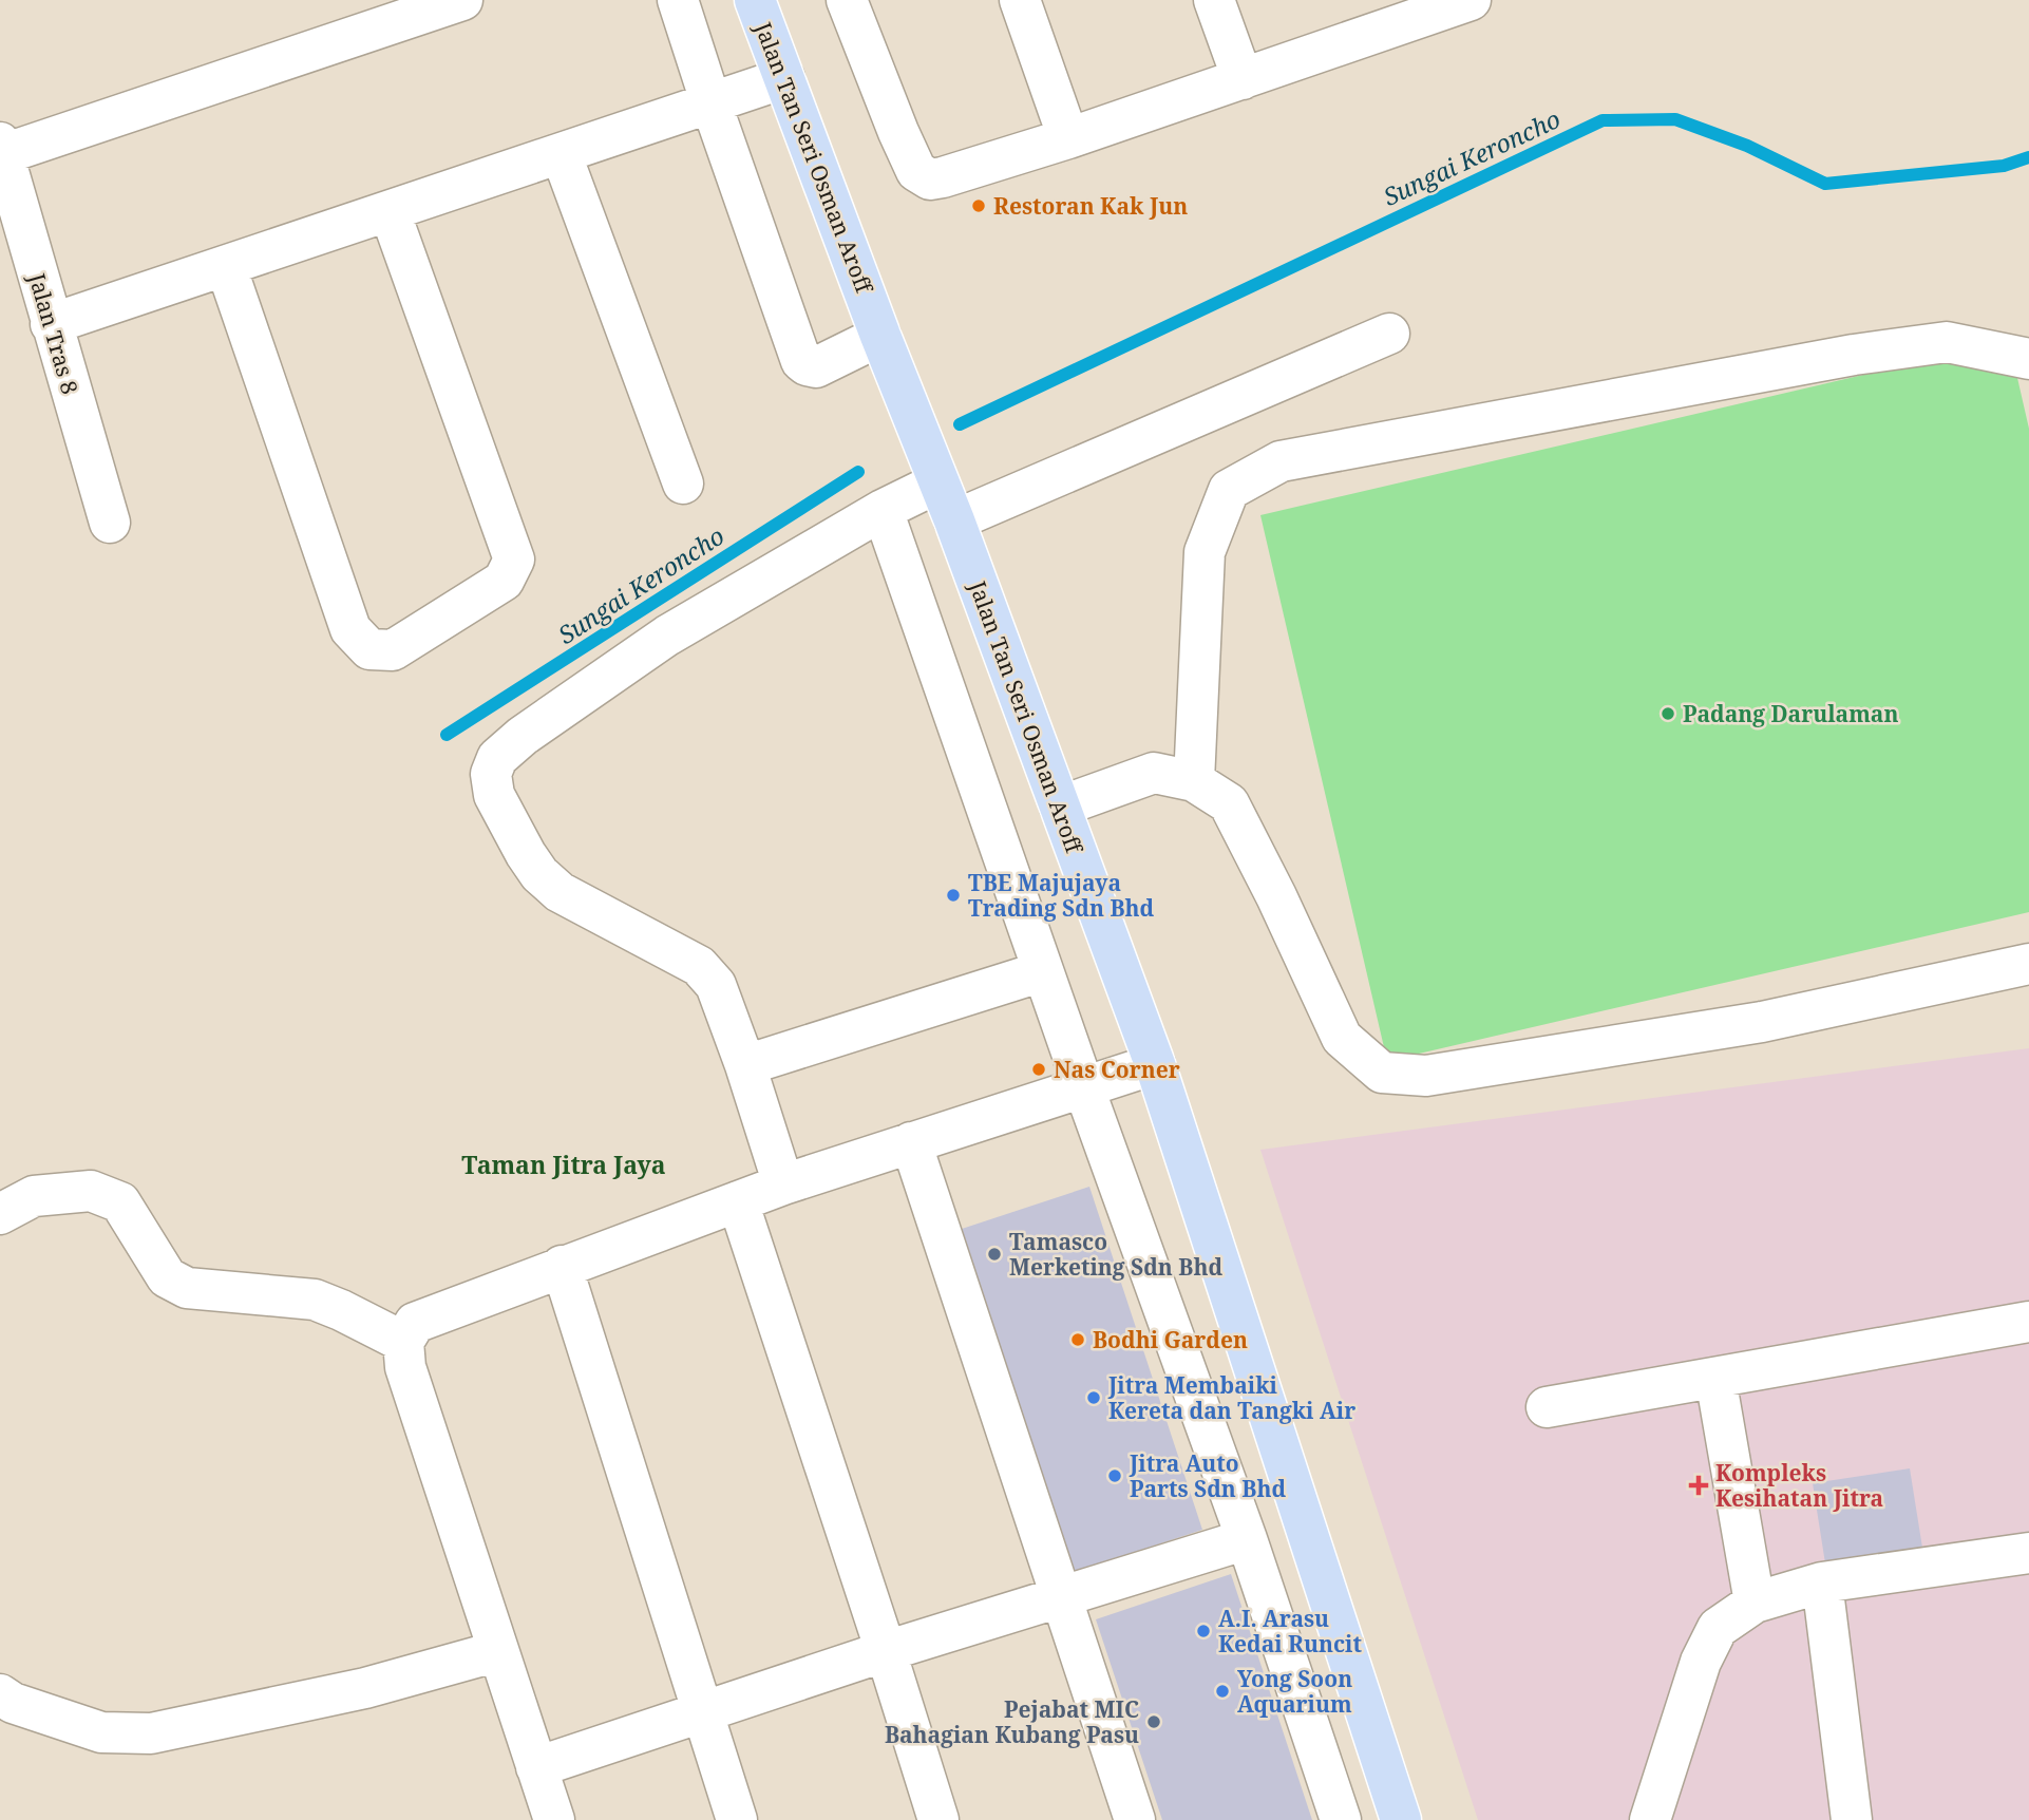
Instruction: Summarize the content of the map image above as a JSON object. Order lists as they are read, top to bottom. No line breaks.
{"streets":{"main road":["Jalan Tan Seri Osman Aroff"],"street":["Jalan Tras 8"]},"districts":["Taman Jitra Jaya"],"water":["Sungai Keroncho"],"places":{"other":["Restoran Kak Jun","Padang Darulaman","TBE Majujaya Trading Sdn Bhd","Nas Corner","Tamasco Merketing Sdn Bhd","Bodhi Garden","Jitra Membaiki Kereta dan Tangki Air","Jitra Auto Parts Sdn Bhd","A.I. Arasu Kedai Runcit","Yong Soon Aquarium","Pejabat MIC Bahagian Kubang Pasu"],"health":["Kompleks Kesihatan Jitra"]}}
